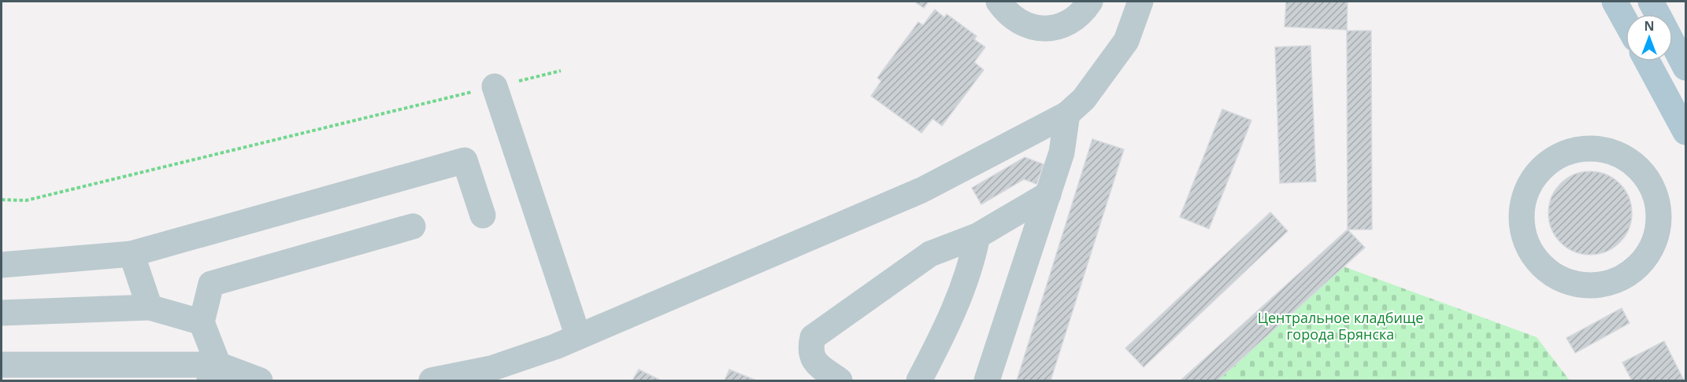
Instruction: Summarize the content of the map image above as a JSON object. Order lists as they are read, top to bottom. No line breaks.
{"parks":["Центральное кладбище города Брянска"],"north":"top"}
